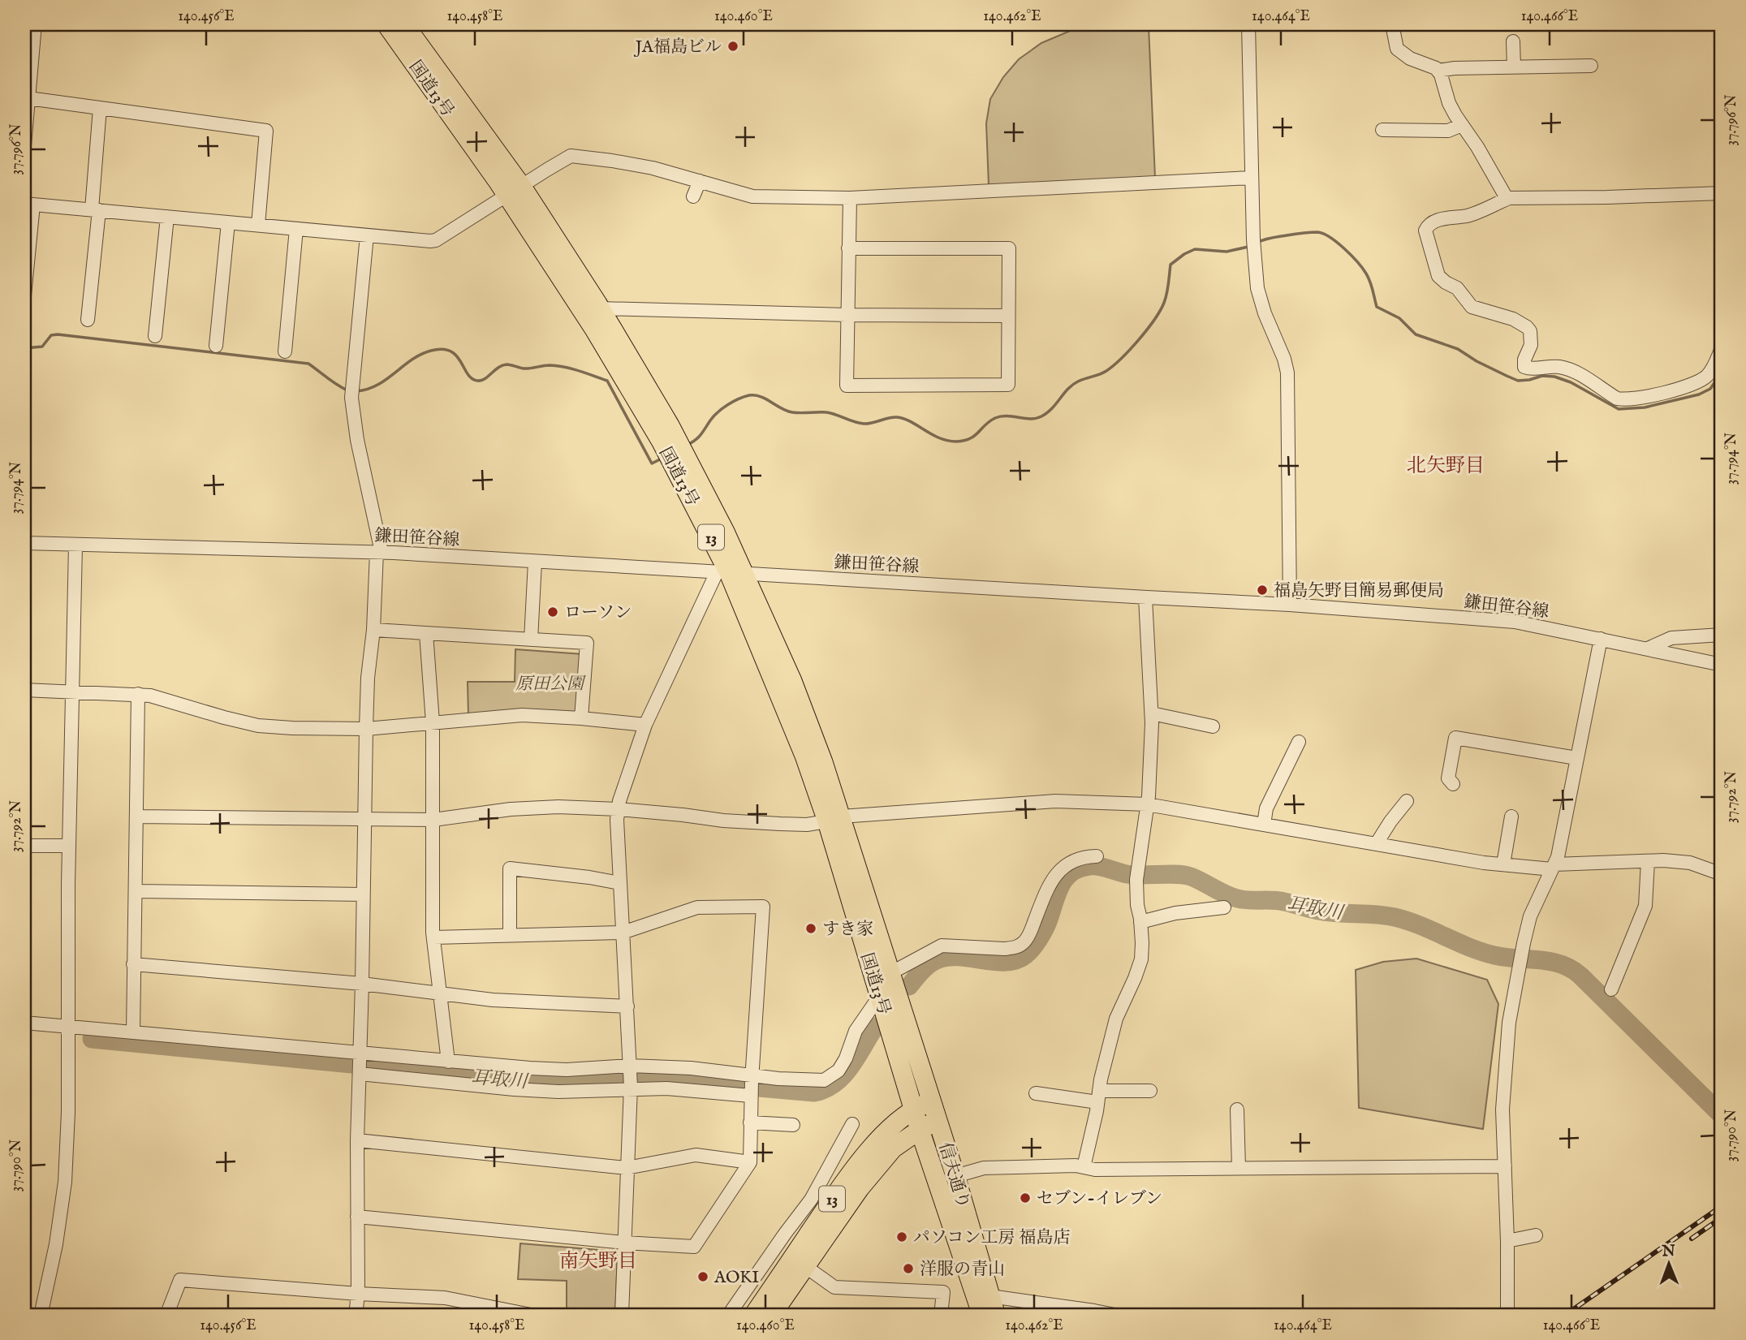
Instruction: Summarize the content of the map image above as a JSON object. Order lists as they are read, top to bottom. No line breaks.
{"streets":{"highway":["国道13号","13","信夫通り"],"street":["鎌田笹谷線"]},"crossings":[["国道13号","鎌田笹谷線"],["国道13号","13"],["国道13号","信夫通り"],["13","信夫通り"]],"districts":["北矢野目","南矢野目"],"water":["耳取川"],"parks":["原田公園"],"places":["JA福島ビル","福島矢野目簡易郵便局","ローソン","すき家","セブン-イレブン","パソコン工房 福島店","洋服の青山","AOKI"],"north":"top","coordinates":["140.456°E","140.458°E","140.460°E","140.462°E","140.464°E","140.466°E","37.796°N","37.794°N","37.792°N","37.790°N"]}
